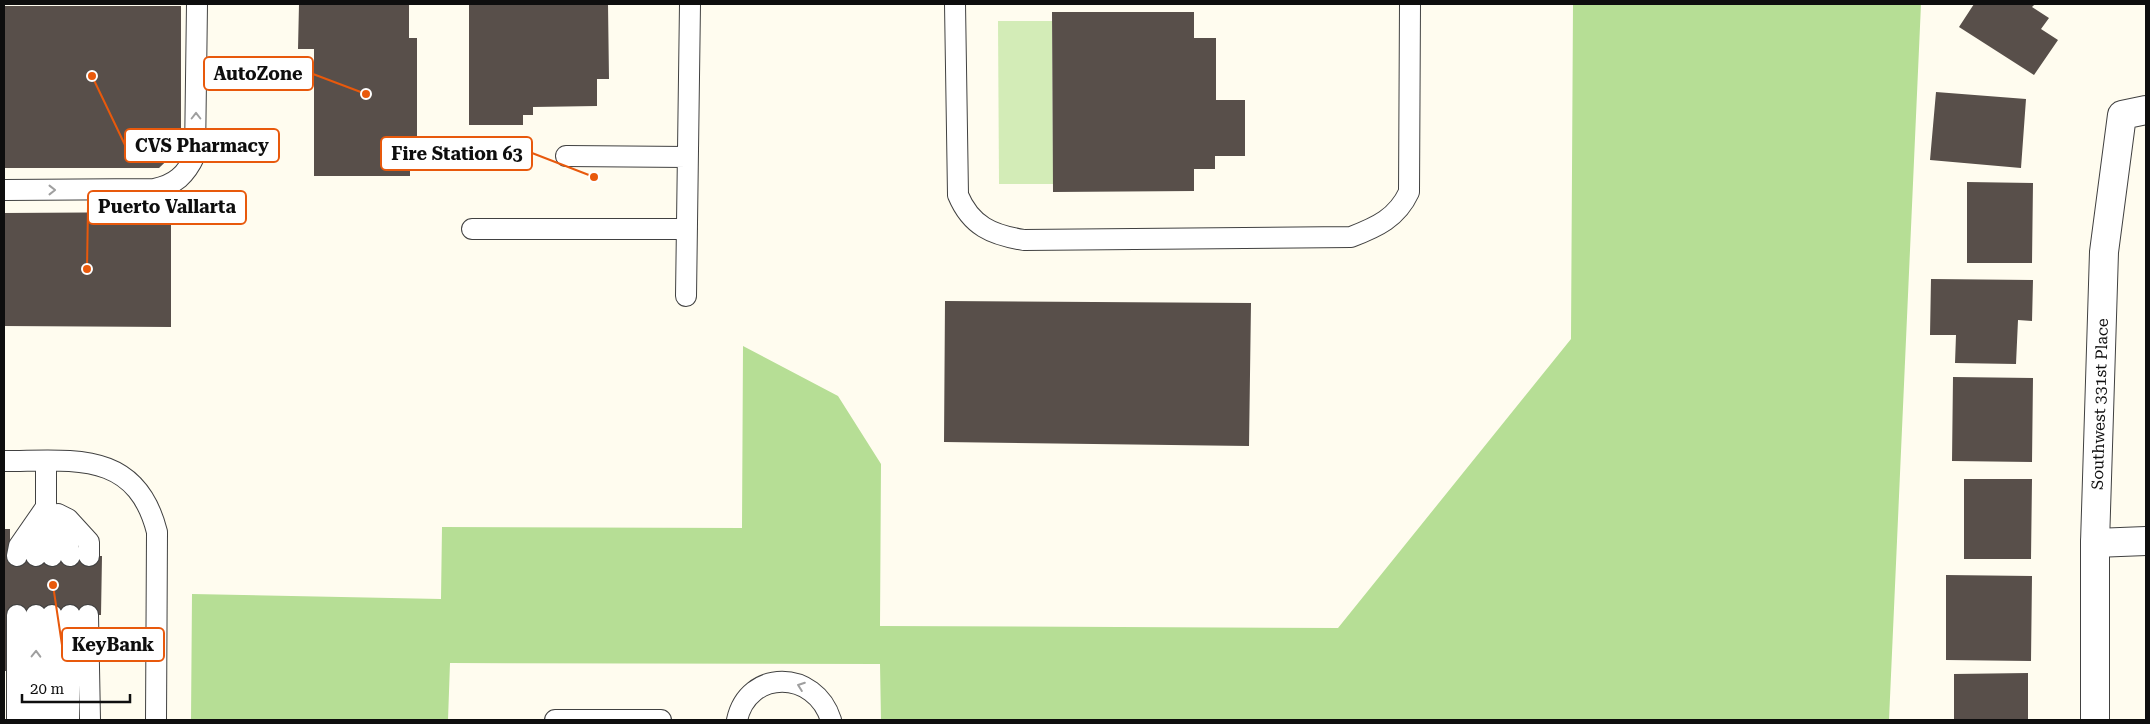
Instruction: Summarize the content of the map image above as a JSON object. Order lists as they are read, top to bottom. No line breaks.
{"streets":{"street":["Southwest 331st Place"]},"places":["CVS Pharmacy","AutoZone","Fire Station 63","Puerto Vallarta","KeyBank"],"scale_bar":"20 m"}
